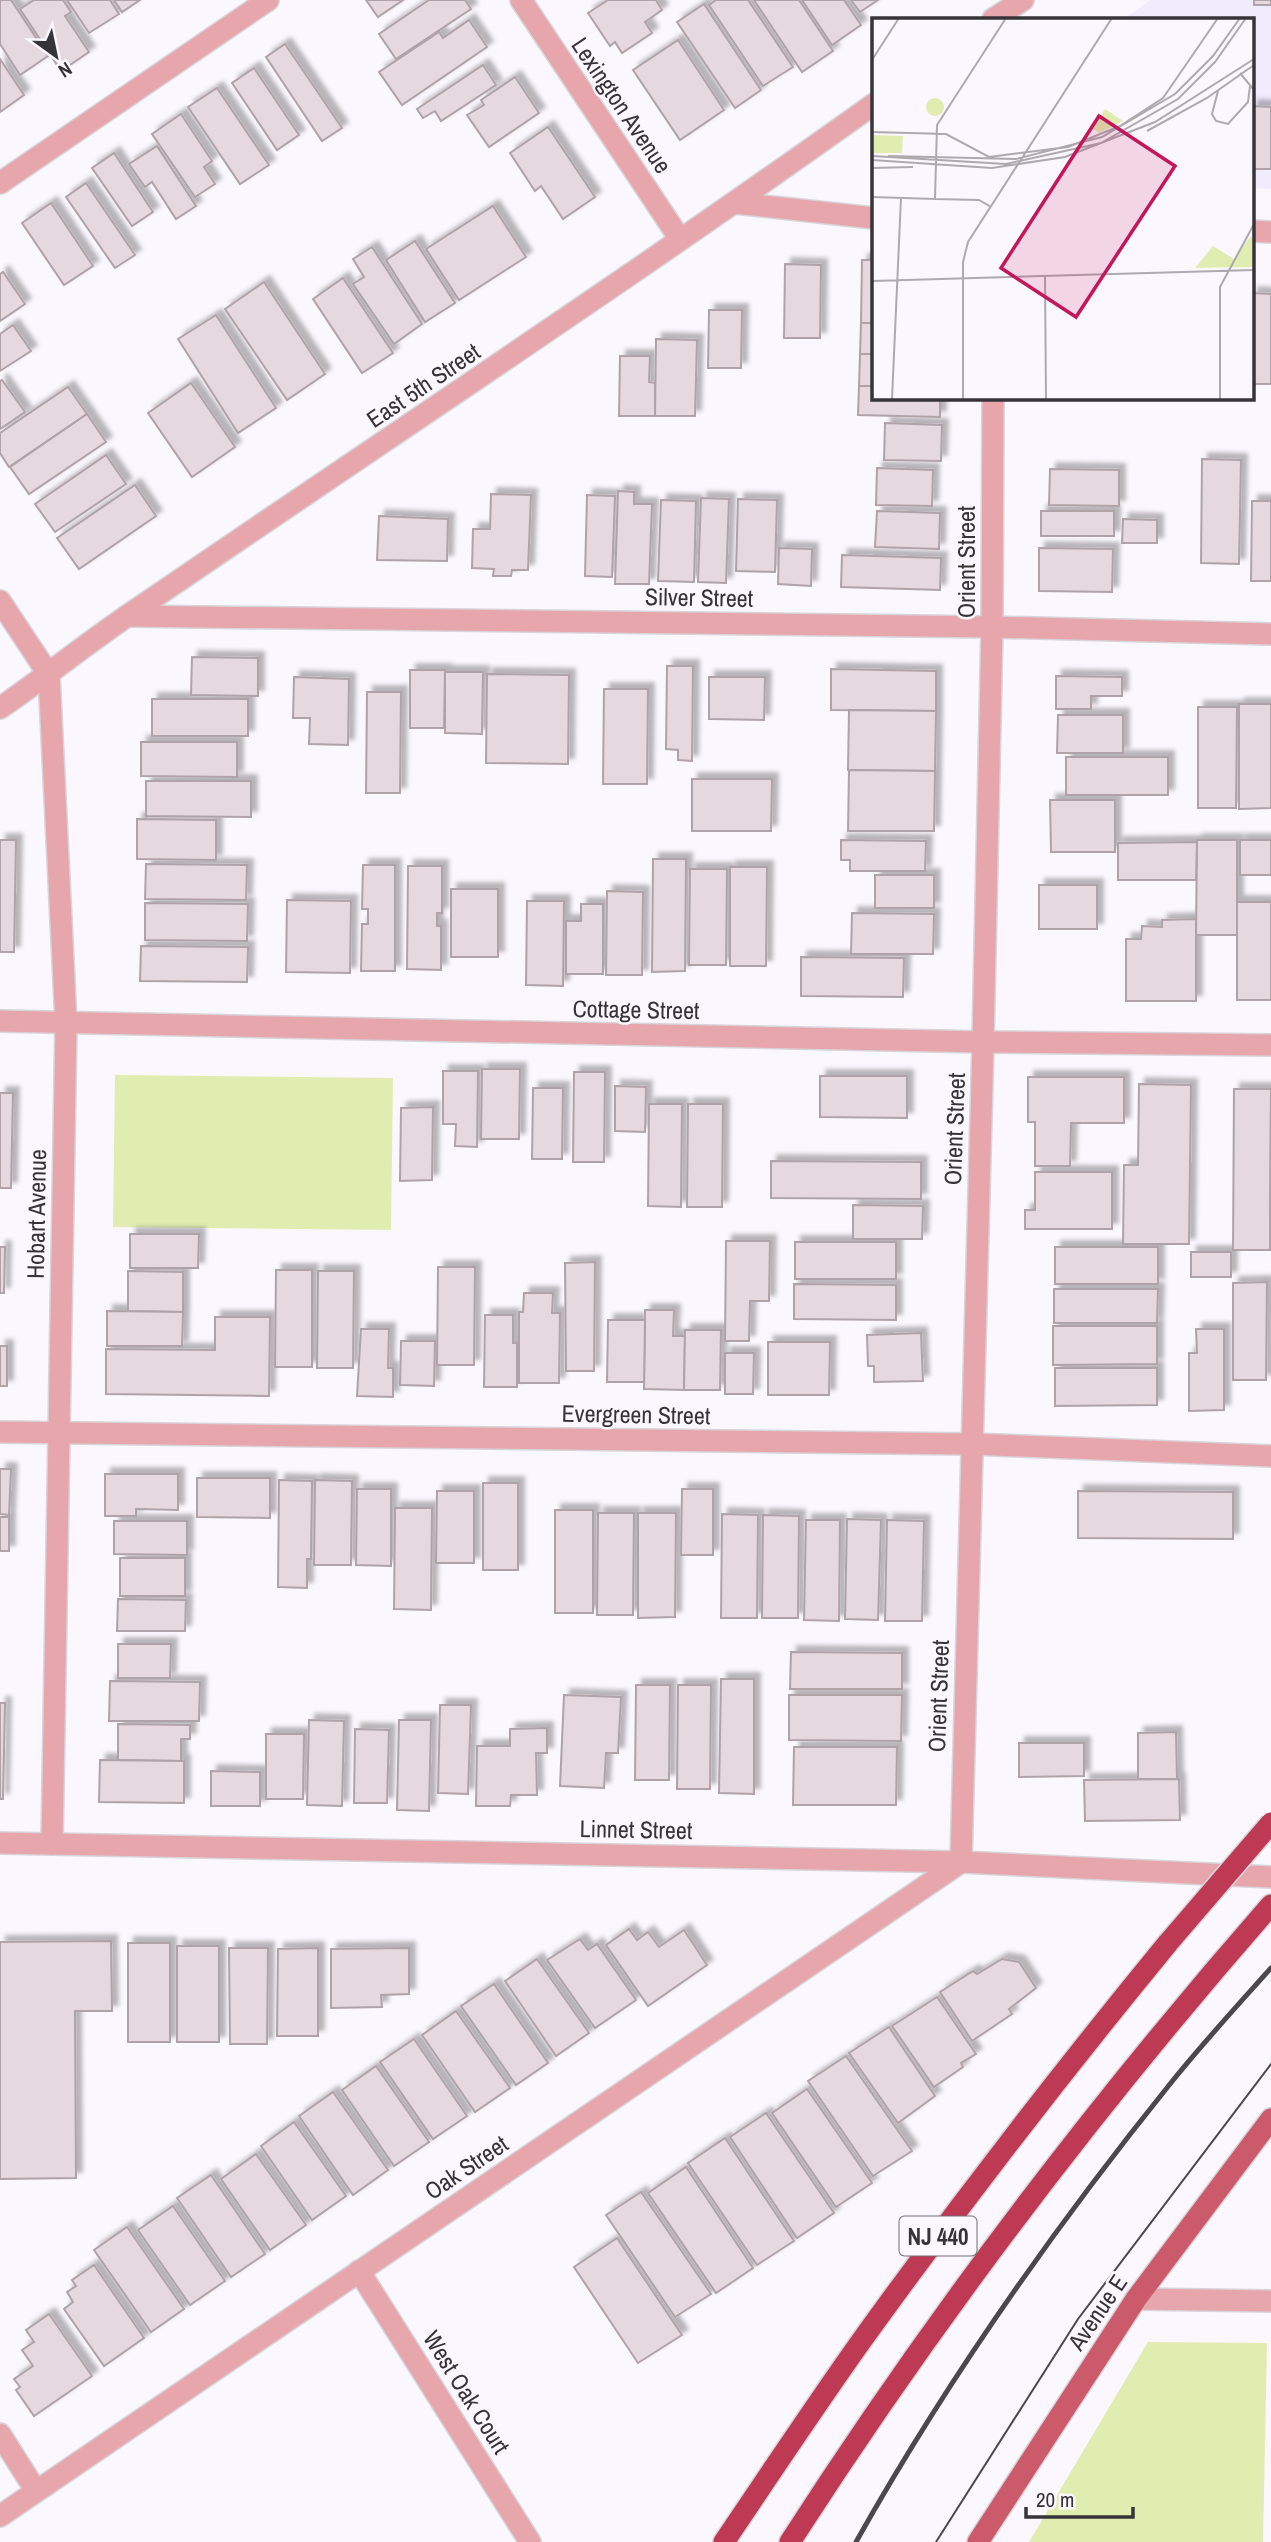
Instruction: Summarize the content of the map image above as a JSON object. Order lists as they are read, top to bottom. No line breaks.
{"streets":{"highway":["NJ 440"],"main road":["Avenue E"],"street":["Lexington Avenue","East 5th Street","Orient Street","Silver Street","Cottage Street","Hobart Avenue","Evergreen Street","Linnet Street","Oak Street","West Oak Court"]},"crossings":[["Lexington Avenue","East 5th Street"],["East 5th Street","Silver Street"],["East 5th Street","Hobart Avenue"],["Orient Street","Silver Street"],["Orient Street","Cottage Street"],["Orient Street","Evergreen Street"],["Orient Street","Linnet Street"],["Orient Street","Oak Street"],["Cottage Street","Hobart Avenue"],["Hobart Avenue","Evergreen Street"],["Hobart Avenue","Linnet Street"],["Linnet Street","Oak Street"],["Oak Street","West Oak Court"]],"scale_bar":"20 m","north":"bottom right"}
